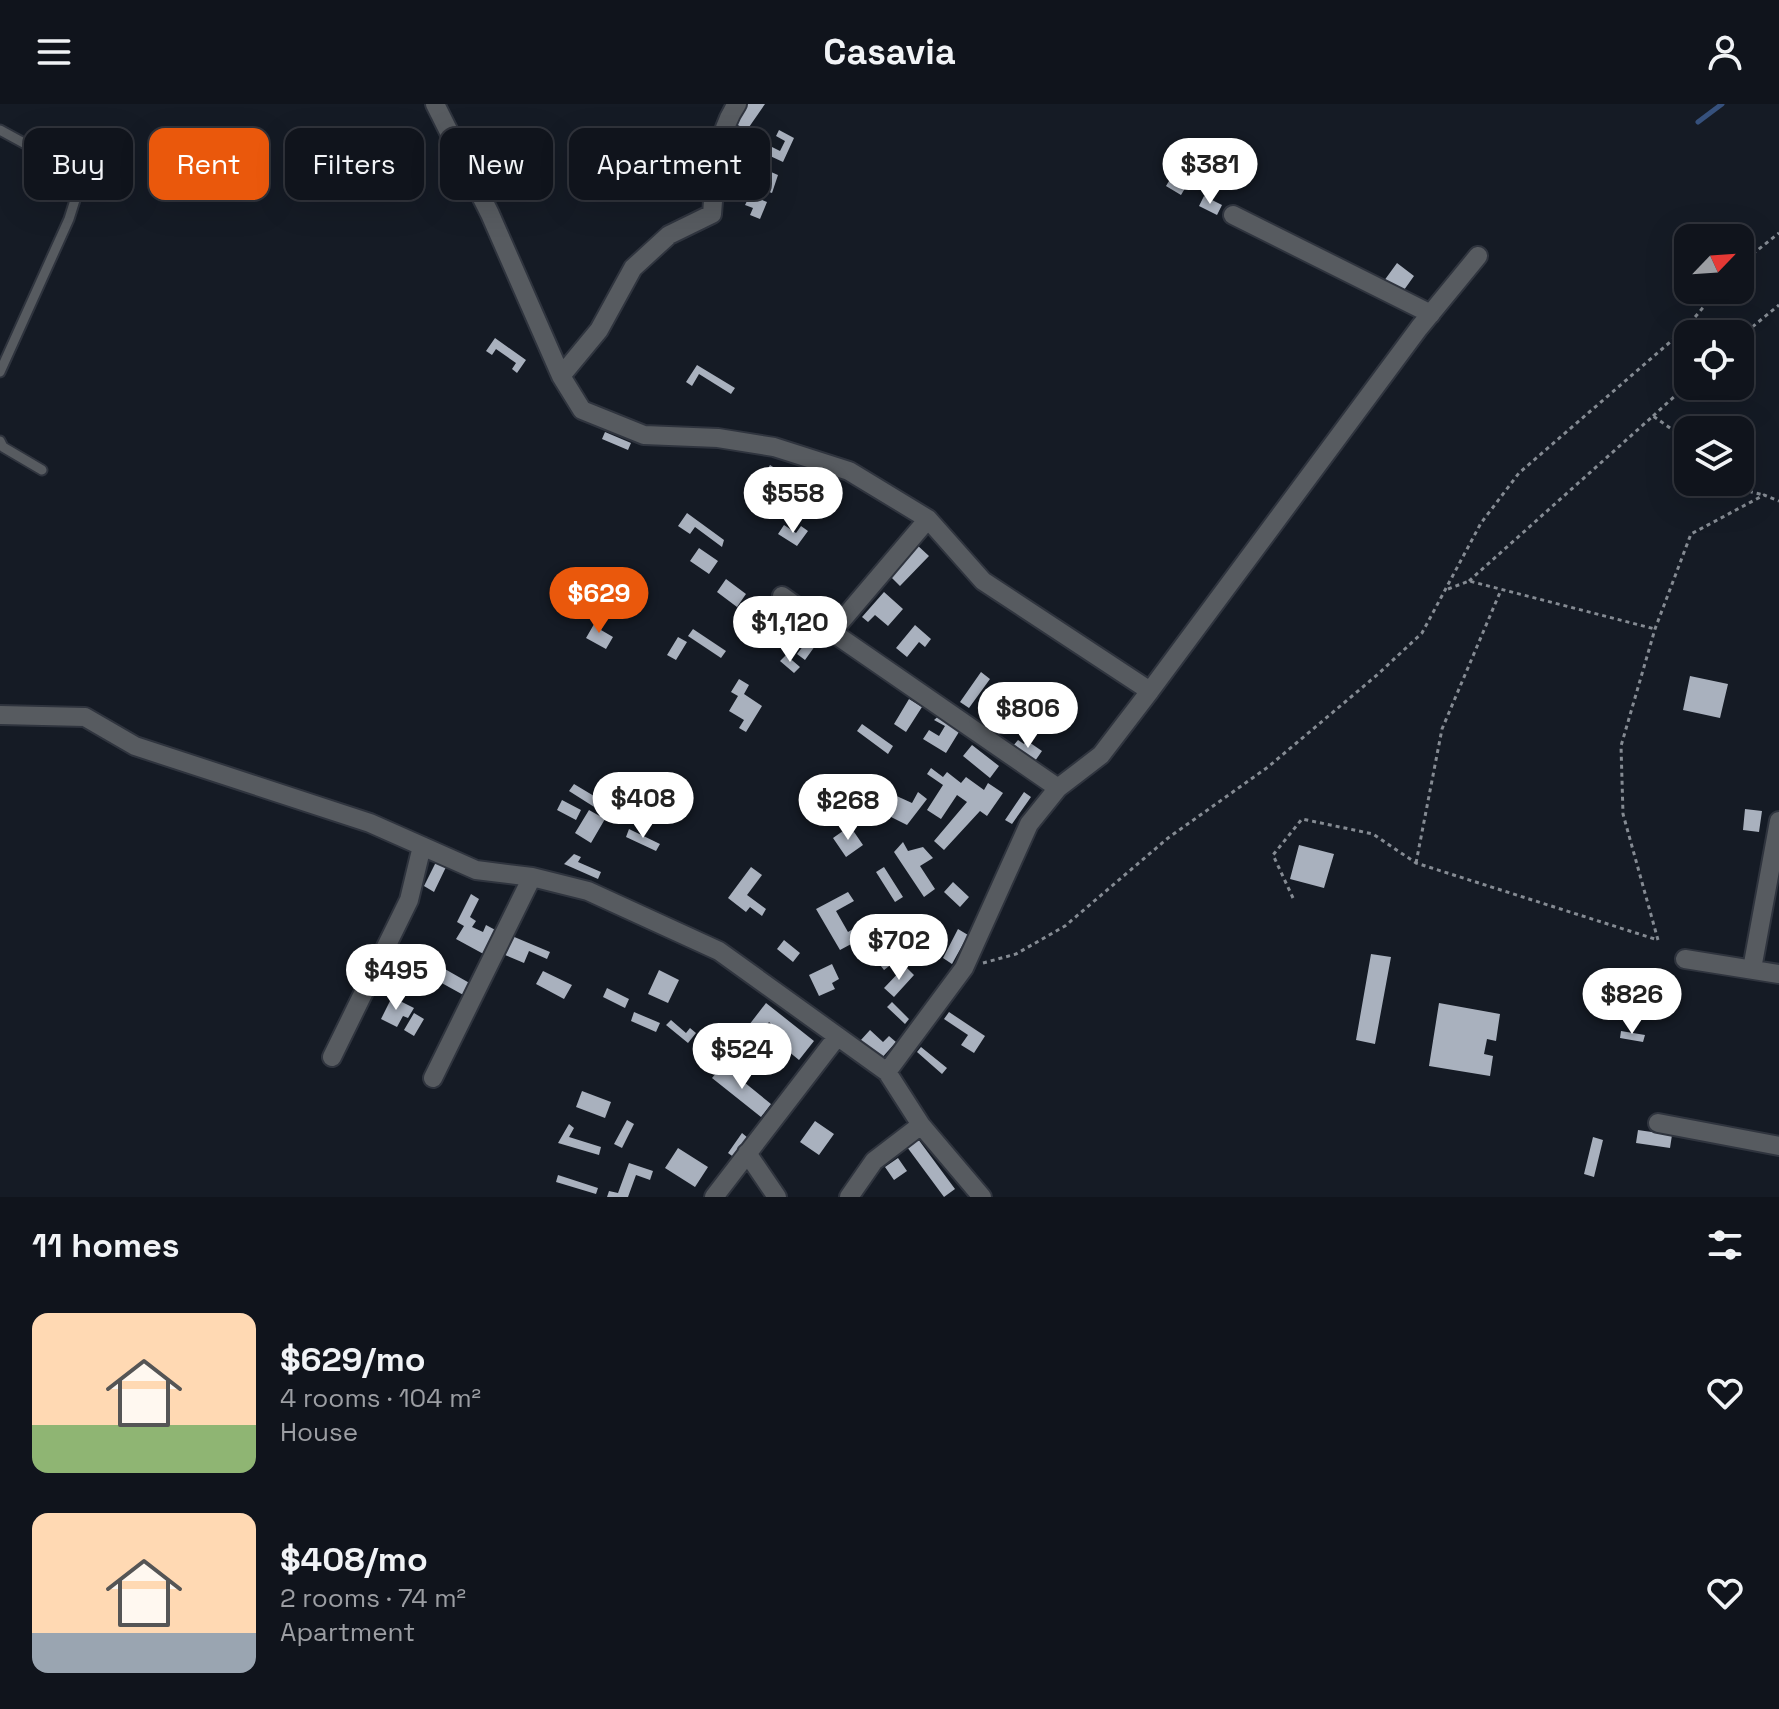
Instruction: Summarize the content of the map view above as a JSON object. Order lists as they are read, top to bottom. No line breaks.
{"north":"top right","page":{"header":"Casavia","chip":["Buy","Rent","Filters","New","Apartment"],"price":["$381","$558","$629","$1,120","$806","$408","$268","$702","$495","$826","$524"],"heading":"11 homes","list":[{"name":"$629/mo","note":"4 rooms · 104 m² · House"},{"name":"$408/mo","note":"2 rooms · 74 m² · Apartment"}]}}
